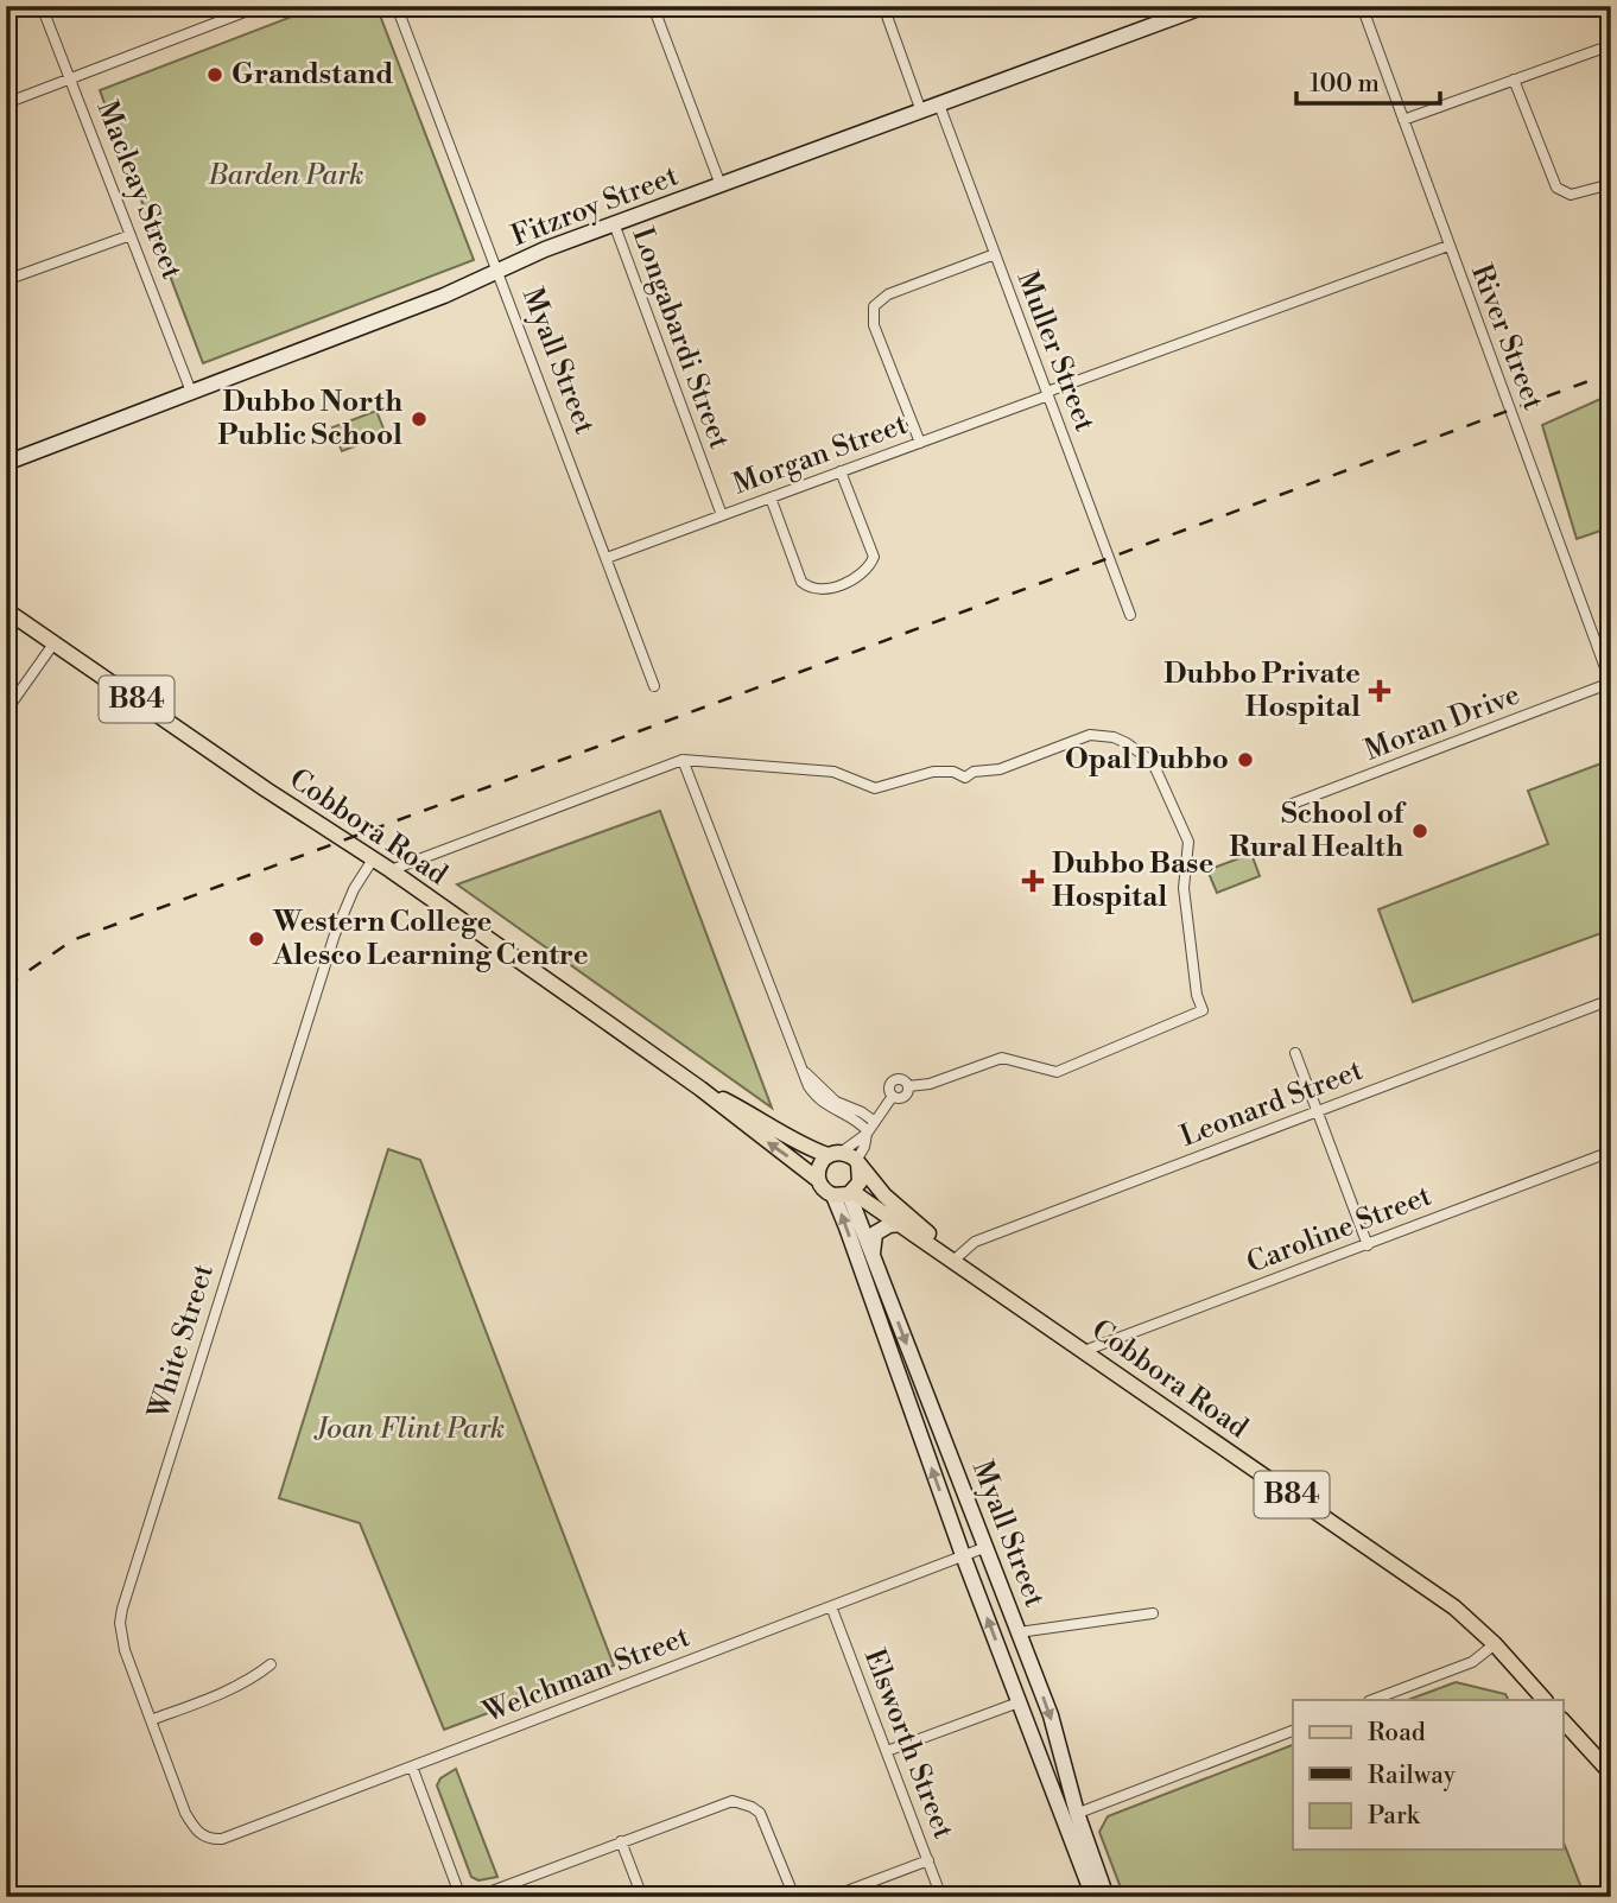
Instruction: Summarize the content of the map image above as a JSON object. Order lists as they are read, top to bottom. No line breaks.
{"streets":{"main road":["B84","Cobbora Road"],"street":["Macleay Street","Fitzroy Street","River Street","Longabardi Street","Muller Street","Myall Street","Morgan Street","Moran Drive","Leonard Street","Caroline Street","White Street","Welchman Street","Elsworth Street"]},"crossings":[["Macleay Street","Fitzroy Street"],["Fitzroy Street","Longabardi Street"],["Fitzroy Street","Muller Street"],["Fitzroy Street","Myall Street"],["River Street","Morgan Street"],["River Street","Moran Drive"],["Longabardi Street","Morgan Street"],["Muller Street","Morgan Street"],["Myall Street","Morgan Street"],["Myall Street","B84"],["Myall Street","Cobbora Road"],["Myall Street","Welchman Street"],["B84","Cobbora Road"],["Cobbora Road","Leonard Street"],["Cobbora Road","Caroline Street"],["Cobbora Road","White Street"],["White Street","Welchman Street"],["Welchman Street","Elsworth Street"]],"parks":["Barden Park","Joan Flint Park"],"places":{"other":["Grandstand","Dubbo North Public School","Opal Dubbo","School of Rural Health","Western College Alesco Learning Centre"],"health":["Dubbo Private Hospital","Dubbo Base Hospital"]},"legend":["Road","Railway","Park"],"scale_bar":"100 m"}
